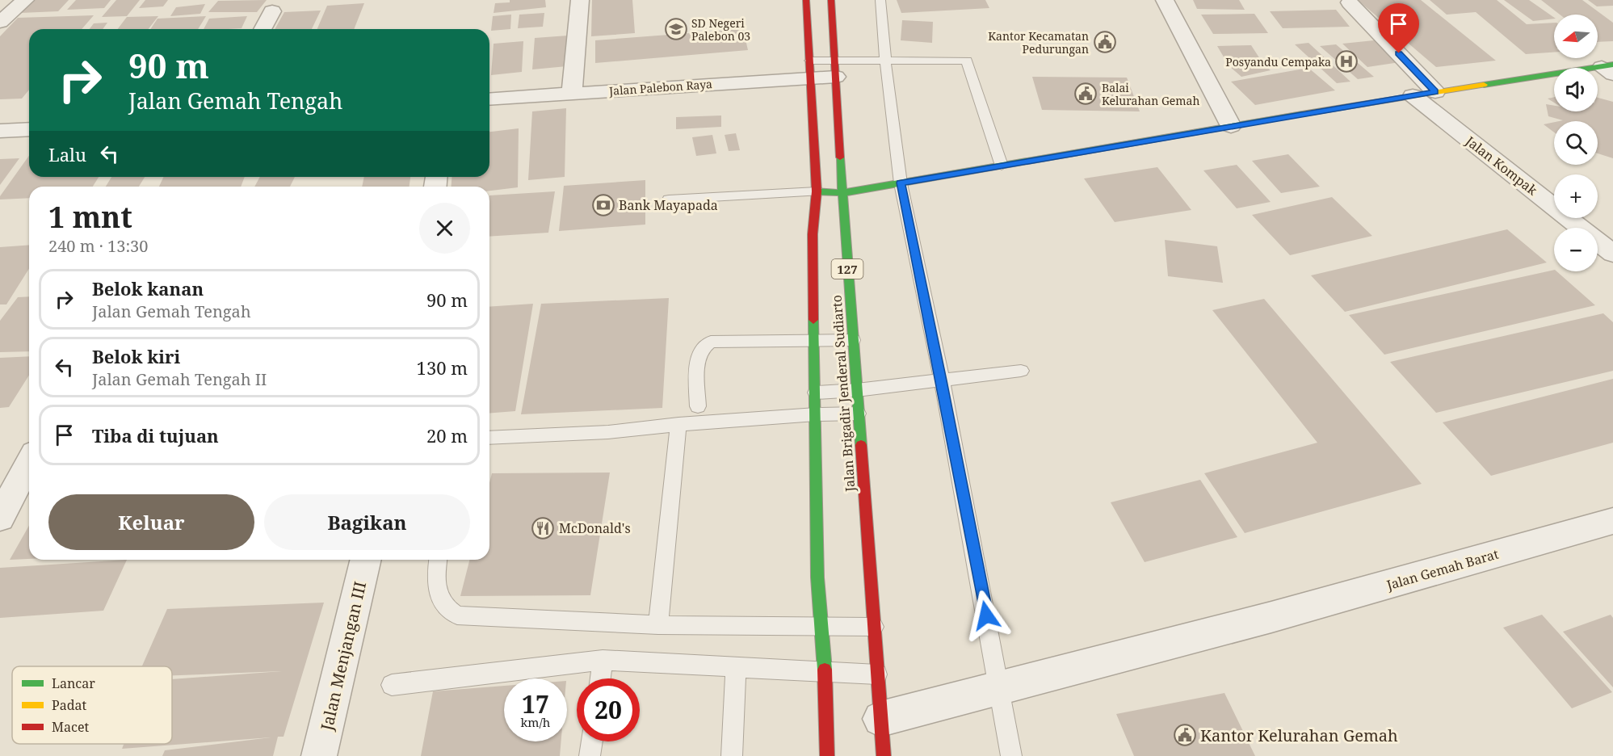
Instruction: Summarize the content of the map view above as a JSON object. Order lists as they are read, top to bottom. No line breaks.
{"streets":{"main road":["127","Jalan Brigadir Jenderal Sudiarto"],"street":["Jalan Palebon Raya","Jalan Kompak","Jalan Gemah Barat","Jalan Menjangan III"]},"crossings":[["Jalan Palebon Raya","Jalan Brigadir Jenderal Sudiarto"],["Jalan Brigadir Jenderal Sudiarto","Jalan Gemah Barat"]],"places":{"school or university":["SD Negeri Palebon 03"],"public building":["Kantor Kecamatan Pedurungan","Balai Kelurahan Gemah","Kantor Kelurahan Gemah"],"hospital":["Posyandu Cempaka"],"bank":["Bank Mayapada"],"restaurant":["McDonald's"]},"legend":["Lancar","Padat","Macet"],"north":"left","page":{"map_buttons":["+","−"],"turn":["90 m","Jalan Gemah Tengah"],"then":"Lalu","heading":["1 mnt","240 m · 13:30"],"list":[{"name":"Belok kanan","note":"Jalan Gemah Tengah","value":"90 m"},{"name":"Belok kiri","note":"Jalan Gemah Tengah II","value":"130 m"},{"name":"Tiba di tujuan","value":"20 m"}],"buttons":["Keluar","Bagikan"],"speed":"17 km/h","limit":"20"}}
